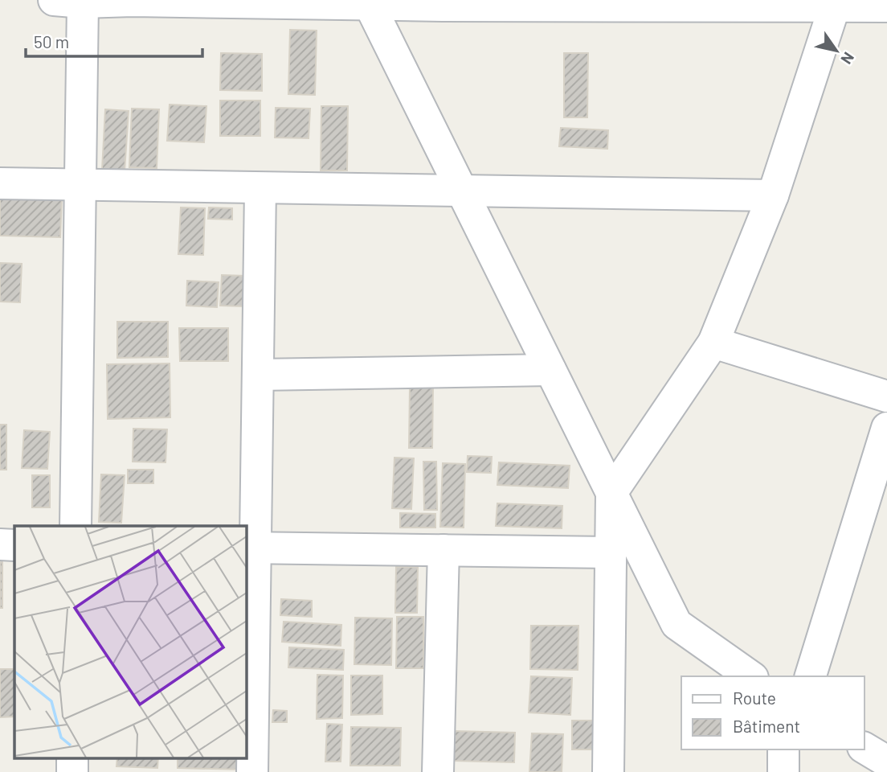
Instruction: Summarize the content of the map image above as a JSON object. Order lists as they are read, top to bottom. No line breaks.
{"legend":["Route","Bâtiment"],"scale_bar":"50 m","north":"bottom right"}
